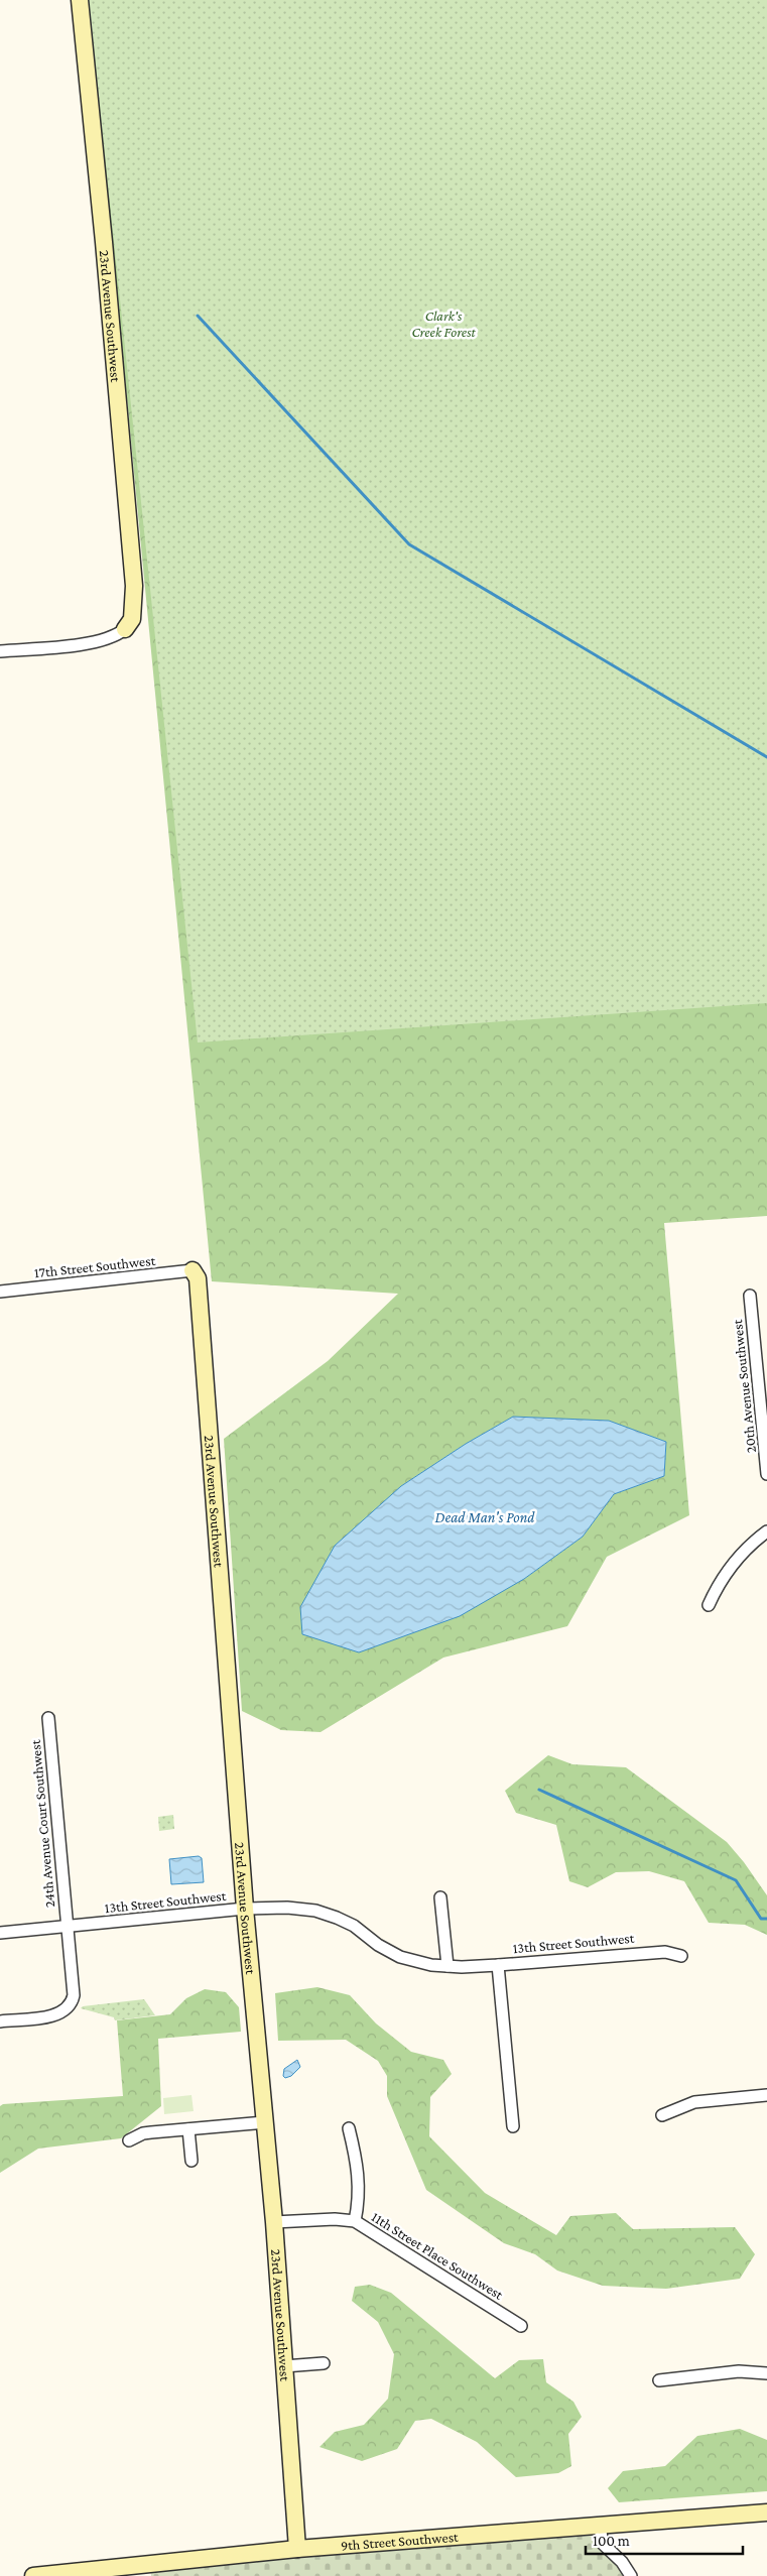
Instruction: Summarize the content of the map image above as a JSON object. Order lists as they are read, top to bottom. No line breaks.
{"streets":{"street":["23rd Avenue Southwest","17th Street Southwest","20th Avenue Southwest","24th Avenue Court Southwest","13th Street Southwest","11th Street Place Southwest","9th Street Southwest"]},"crossings":[["23rd Avenue Southwest","17th Street Southwest"],["23rd Avenue Southwest","13th Street Southwest"],["23rd Avenue Southwest","11th Street Place Southwest"],["23rd Avenue Southwest","9th Street Southwest"],["24th Avenue Court Southwest","13th Street Southwest"]],"water":["Dead Man's Pond"],"parks":["Clark's Creek Forest"],"scale_bar":"100 m"}
